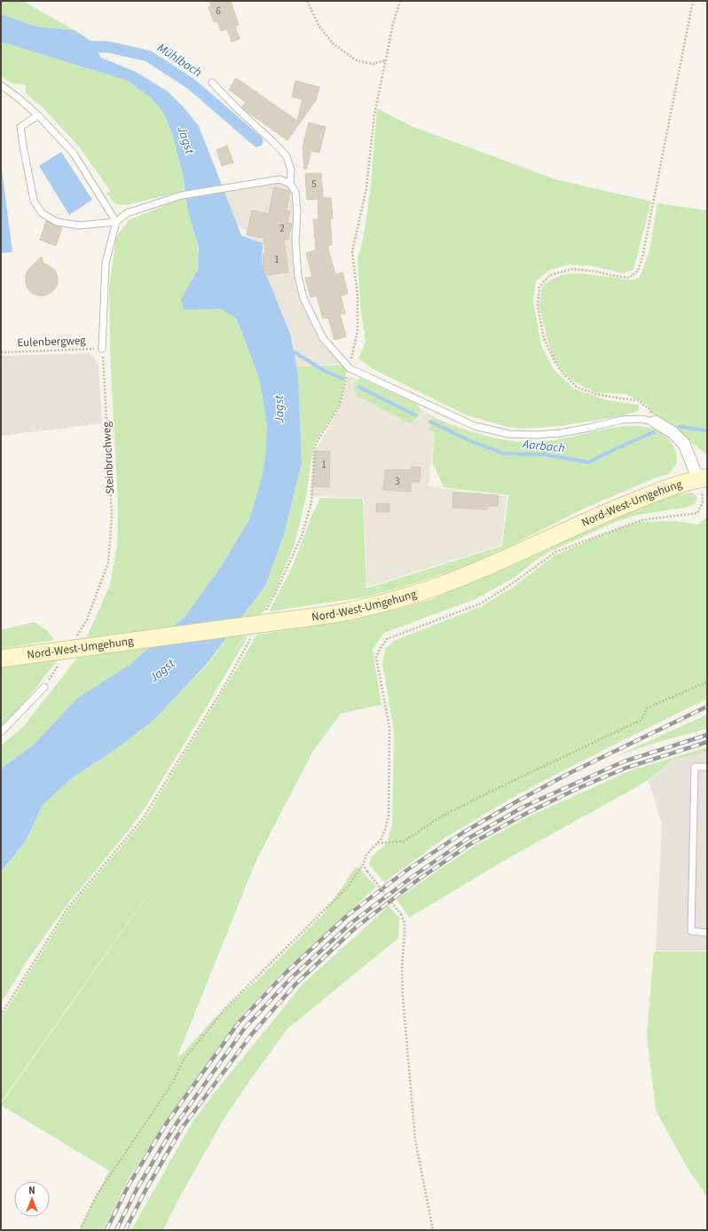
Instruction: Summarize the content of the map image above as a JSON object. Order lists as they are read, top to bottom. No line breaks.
{"streets":{"main road":["Nord-West-Umgehung"],"path":["Eulenbergweg","Steinbruchweg"]},"crossings":[["Eulenbergweg","Steinbruchweg"]],"water":["Mühlbach","Jagst","Aarbach"],"house_numbers":["6","5","2","1","1","3"],"north":"top"}
